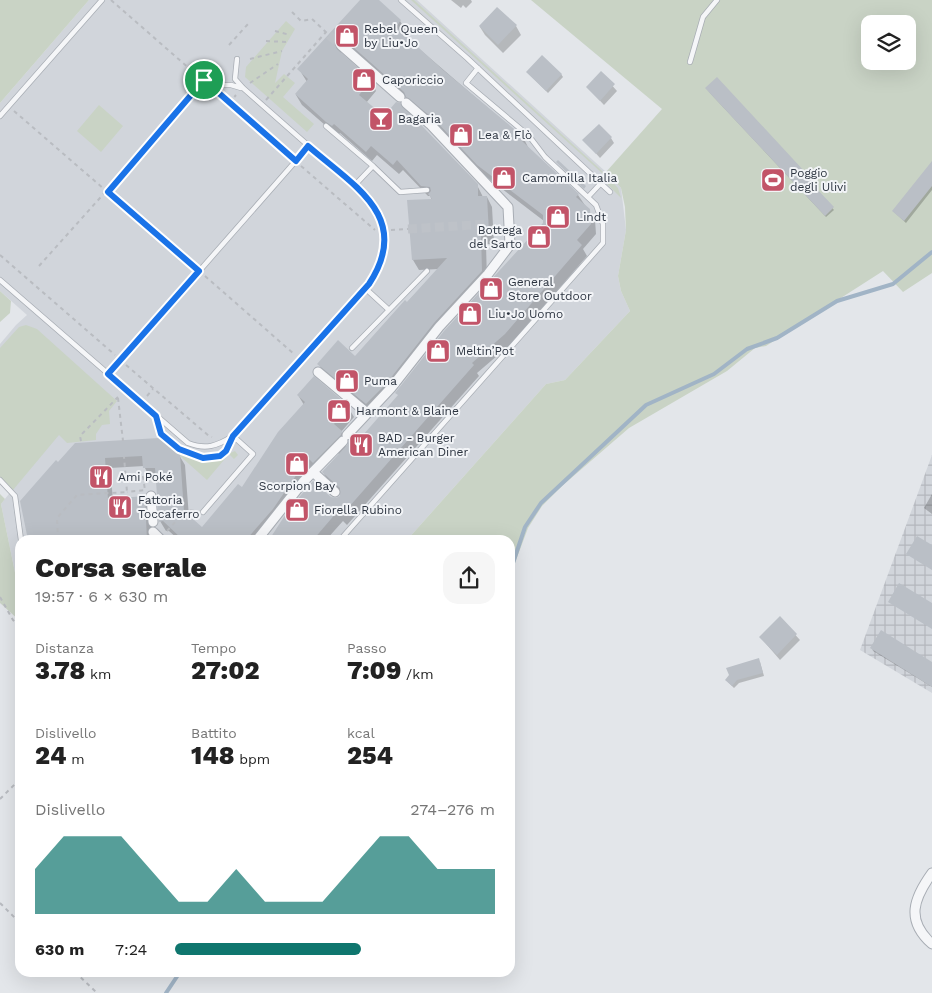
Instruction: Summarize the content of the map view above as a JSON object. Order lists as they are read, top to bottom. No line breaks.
{"places":{"shop":["Rebel Queen by Liu•Jo","Caporiccio","Lea & Flò","Camomilla Italia","Lindt","Bottega del Sarto","General Store Outdoor","Liu•Jo Uomo","Meltin’Pot","Puma","Harmont & Blaine","Scorpion Bay","Fiorella Rubino"],"bar":["Bagaria"],"sports":["Poggio degli Ulivi"],"restaurant":["BAD - Burger American Diner","Ami Poké","Fattoria Toccaferro"]},"page":{"heading":["Corsa serale","19:57 · 6 × 630 m"],"stats":[["Distanza","3.78 km"],["Tempo","27:02"],["Passo","7:09 /km"],["Dislivello","24 m"],["Battito","148 bpm"],["kcal","254"]],"chart":["Dislivello","274–276 m"],"list":[{"name":"630 m","note":"7:24"}]}}
